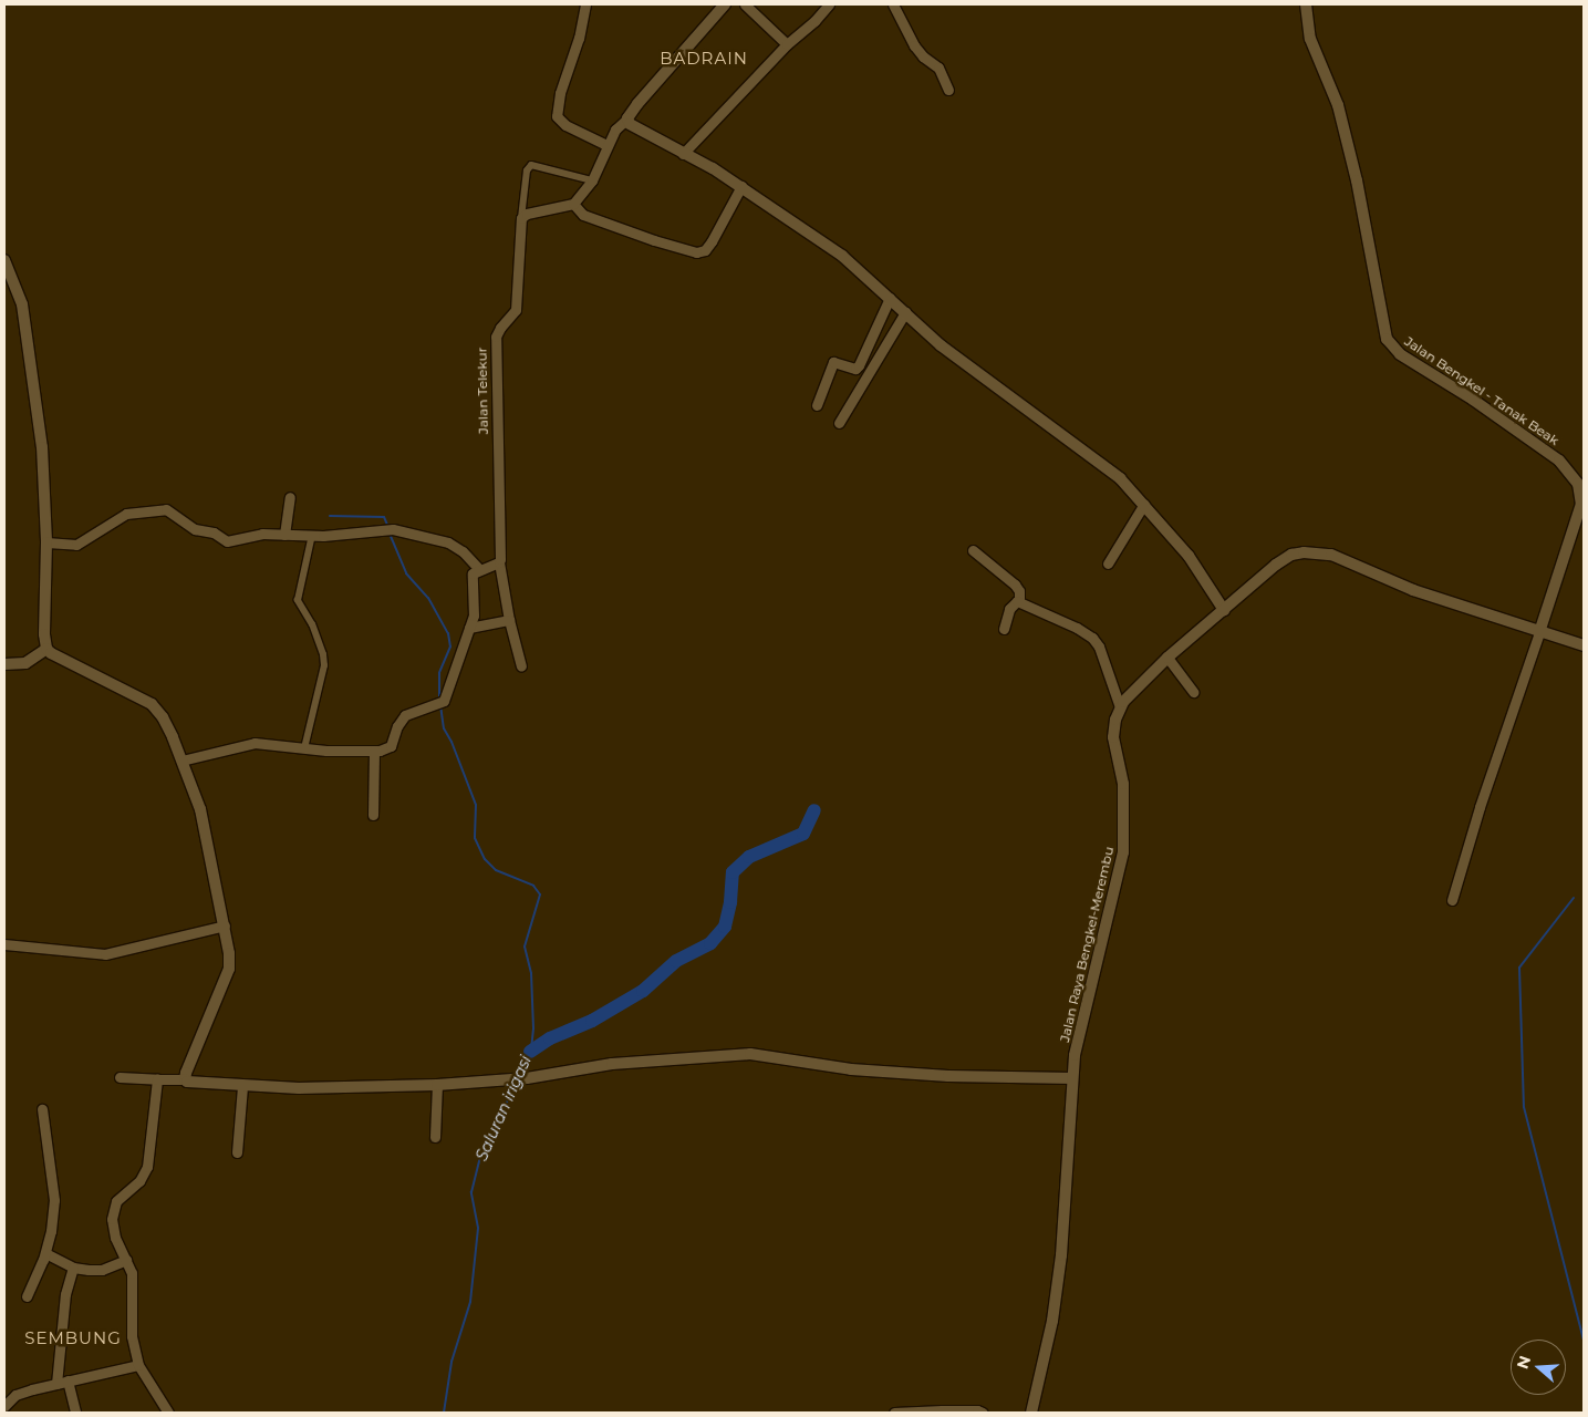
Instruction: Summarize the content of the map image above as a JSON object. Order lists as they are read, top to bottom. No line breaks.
{"streets":{"street":["Jalan Telekur","Jalan Bengkel - Tanak Beak","Jalan Raya Bengkel-Merembu"]},"crossings":[["Jalan Bengkel - Tanak Beak","Jalan Raya Bengkel-Merembu"]],"districts":["BADRAIN","SEMBUNG"],"water":["Saluran irigasi"],"north":"left"}
